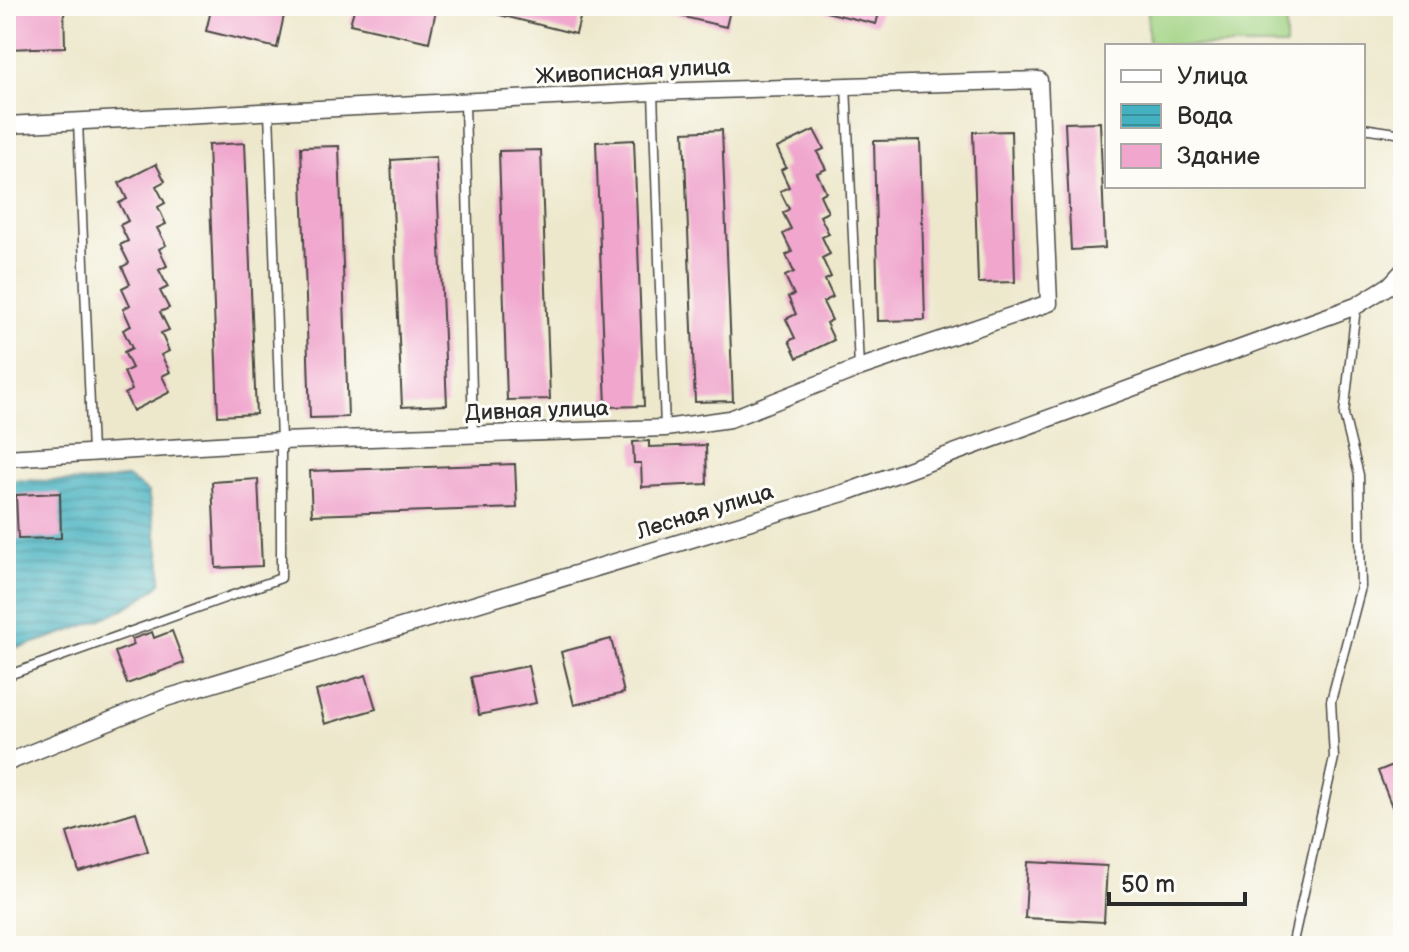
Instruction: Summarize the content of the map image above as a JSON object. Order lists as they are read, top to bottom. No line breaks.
{"streets":{"street":["Живописная улица","Дивная улица","Лесная улица"]},"crossings":[["Живописная улица","Дивная улица"]],"legend":["Улица","Вода","Здание"],"scale_bar":"50 m"}
